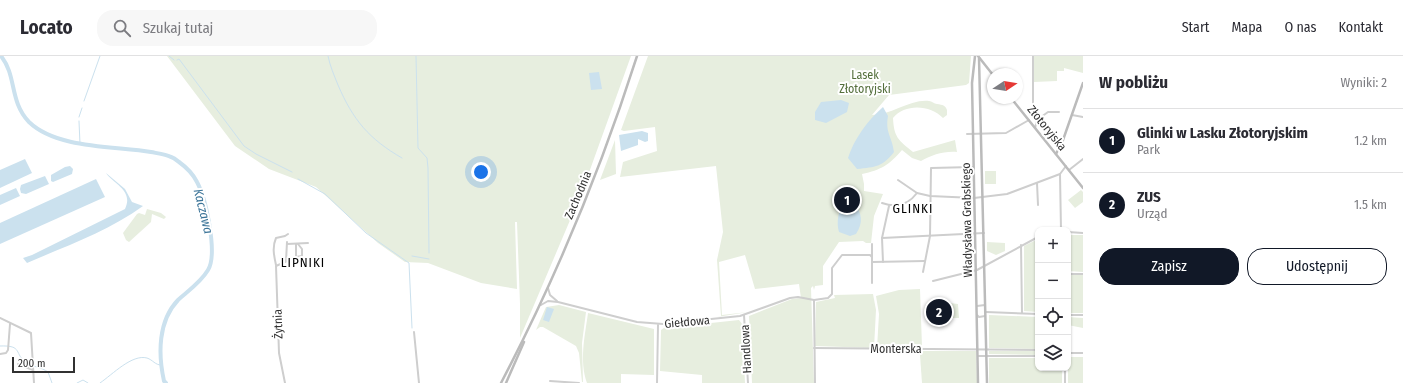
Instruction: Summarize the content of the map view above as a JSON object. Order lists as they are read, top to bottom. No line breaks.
{"streets":{"street":["Złotoryjska","Zachodnia","Władysława Grabskiego","Giełdowa","Żytnia","Handlowa","Monterska"]},"crossings":[["Zachodnia","Giełdowa"],["Władysława Grabskiego","Monterska"],["Giełdowa","Handlowa"]],"districts":["GLINKI","LIPNIKI"],"water":["Kaczawa"],"parks":["Lasek Złotoryjski"],"scale_bar":"200 m","north":"right","page":{"header":"Locato","search":"Szukaj tutaj","nav":["Start","Mapa","O nas","Kontakt"],"heading":["W pobliżu","Wyniki: 2"],"list":[{"mark":"1","name":"Glinki w Lasku Złotoryjskim","note":"Park","value":"1.2 km"},{"mark":"2","name":"ZUS","note":"Urząd","value":"1.5 km"}],"pins":["1","2"],"map_buttons":["+","−"],"buttons":["Zapisz","Udostępnij"],"scale":"200 m"}}
